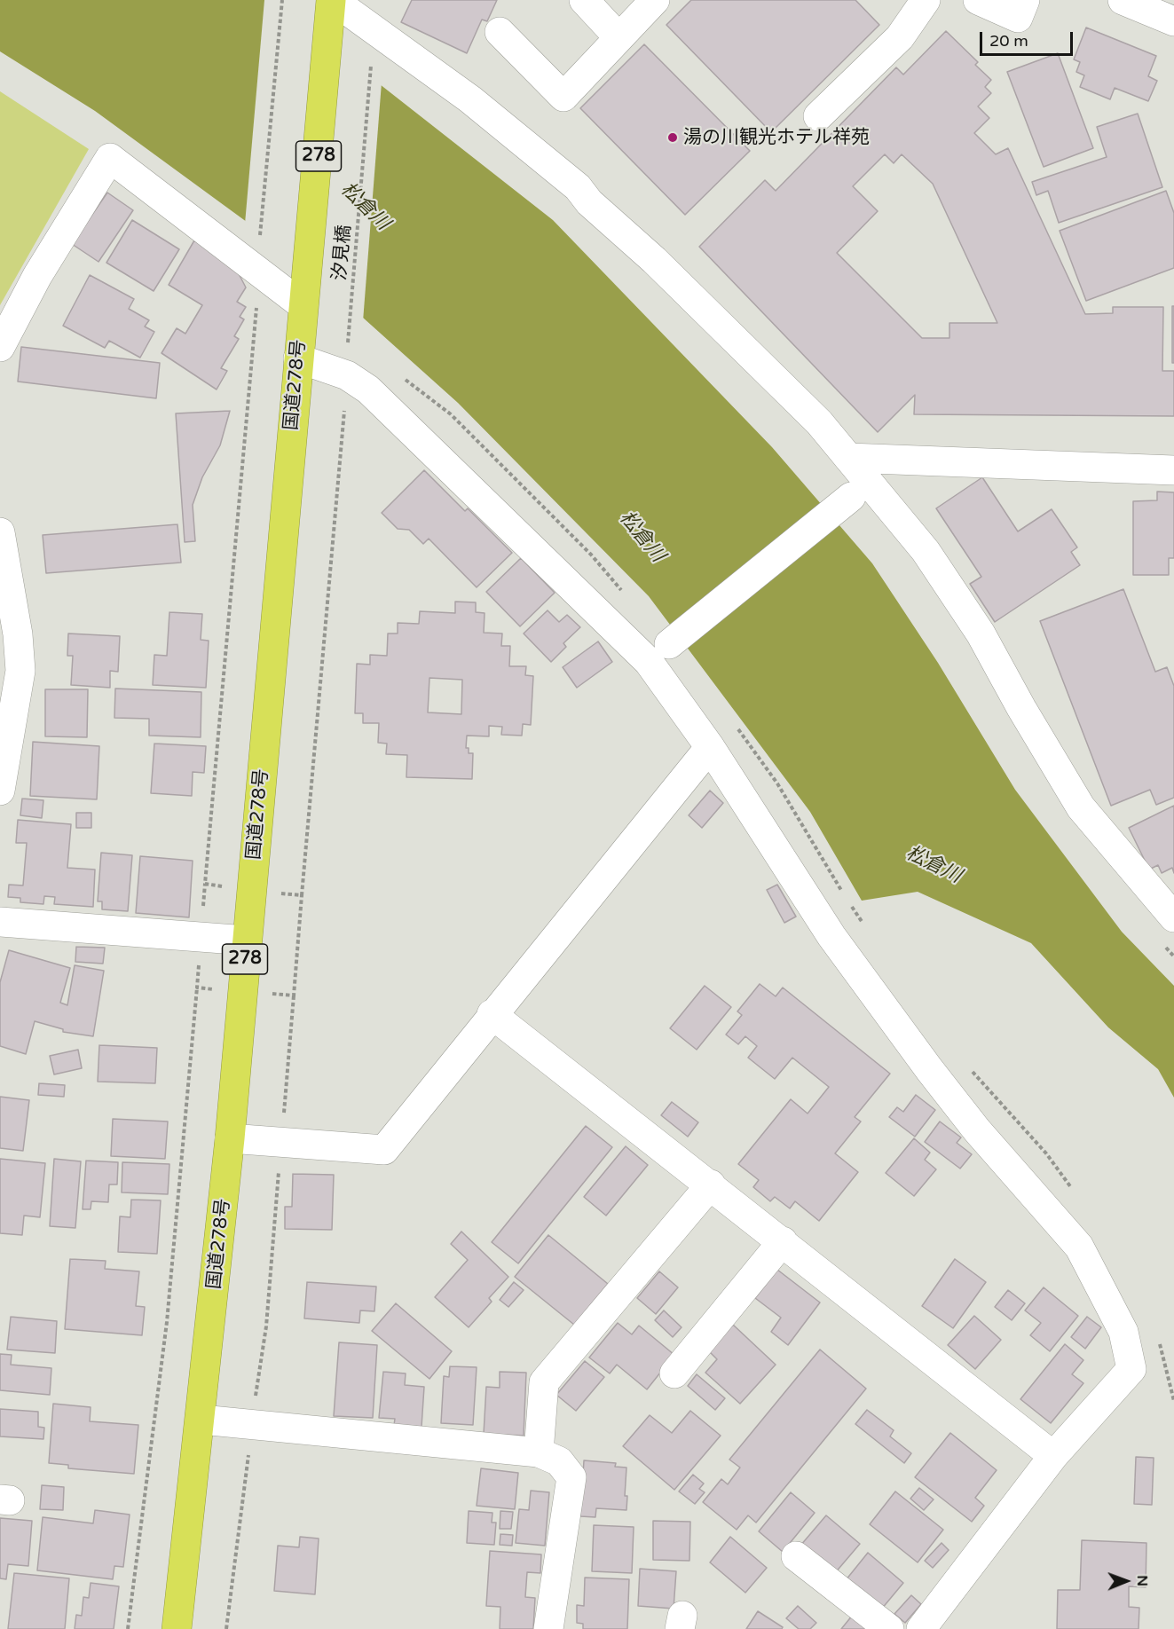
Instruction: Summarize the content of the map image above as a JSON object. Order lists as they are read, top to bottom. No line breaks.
{"streets":{"highway":["278","国道278号"],"path":["汐見橋"]},"crossings":[["汐見橋","国道278号"]],"water":["松倉川"],"places":["湯の川観光ホテル祥苑"],"scale_bar":"20 m","north":"right"}
